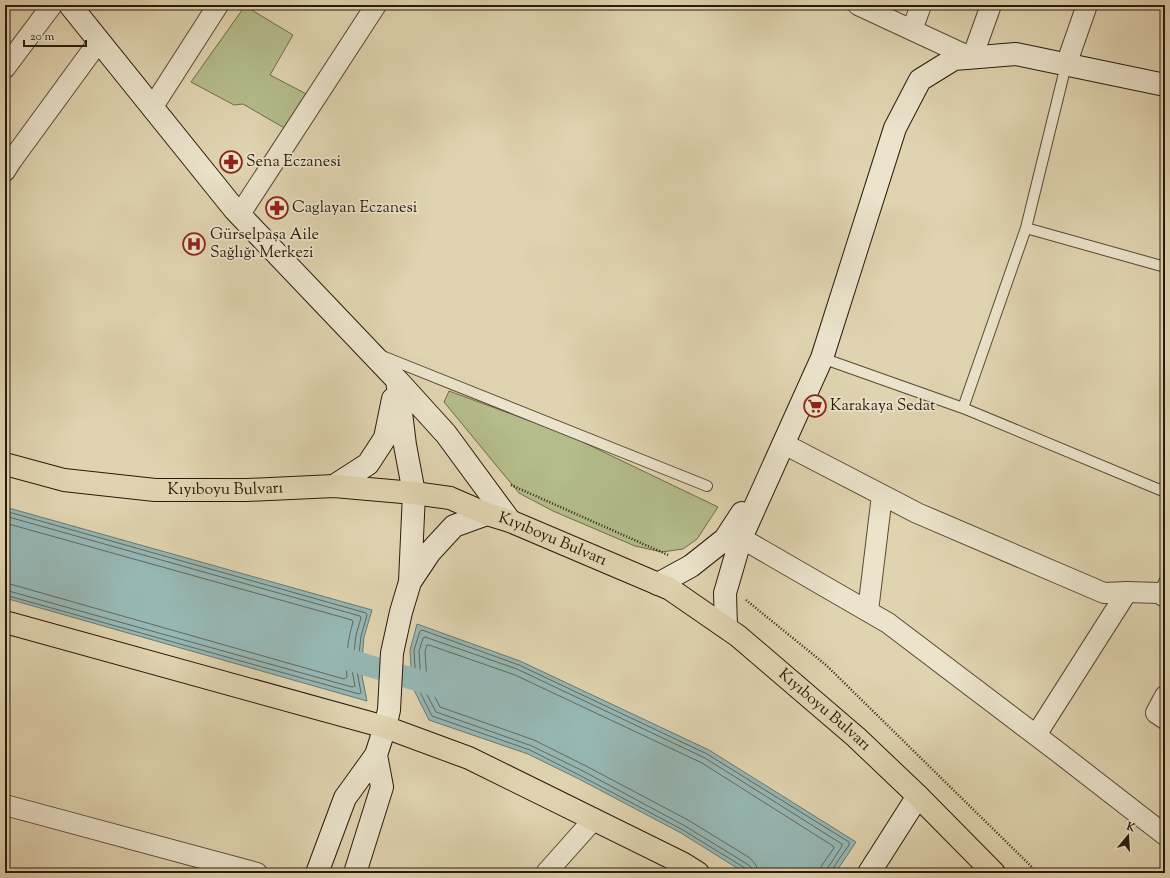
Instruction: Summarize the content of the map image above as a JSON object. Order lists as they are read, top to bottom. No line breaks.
{"streets":{"main road":["Kıyıboyu Bulvarı"]},"places":{"pharmacy":["Sena Eczanesi","Caglayan Eczanesi"],"hospital":["Gürselpaşa Aile Sağlığı Merkezi"],"supermarket":["Karakaya Sedat"]},"scale_bar":"20 m","north":"top"}
